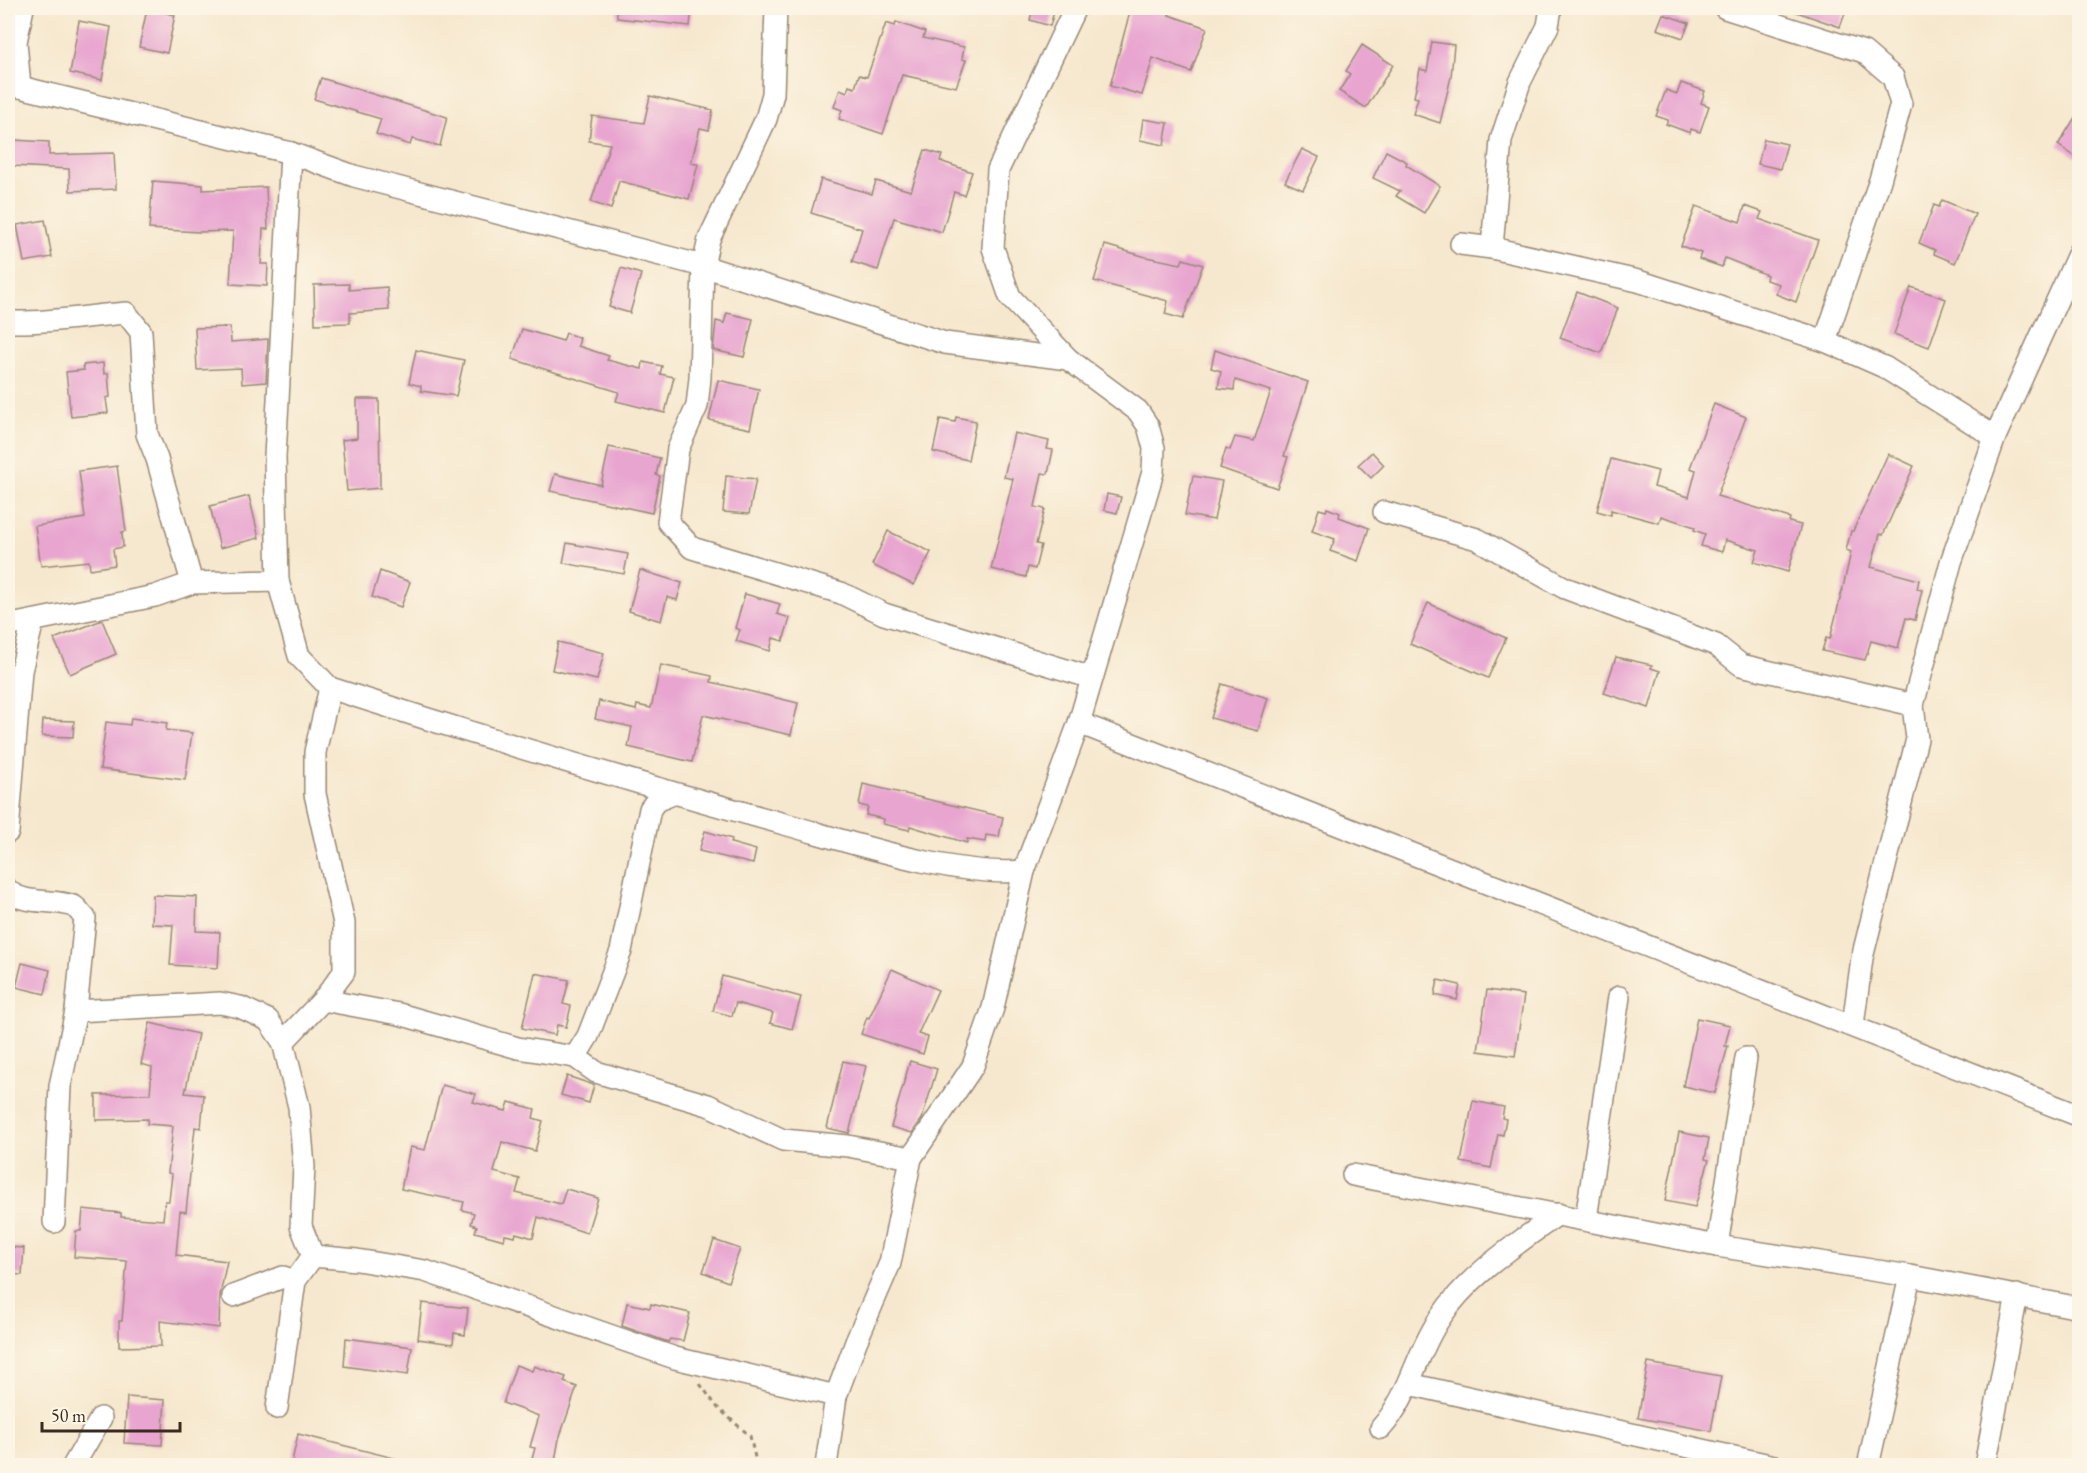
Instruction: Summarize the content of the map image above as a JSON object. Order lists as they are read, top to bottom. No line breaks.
{"scale_bar":"50 m"}
